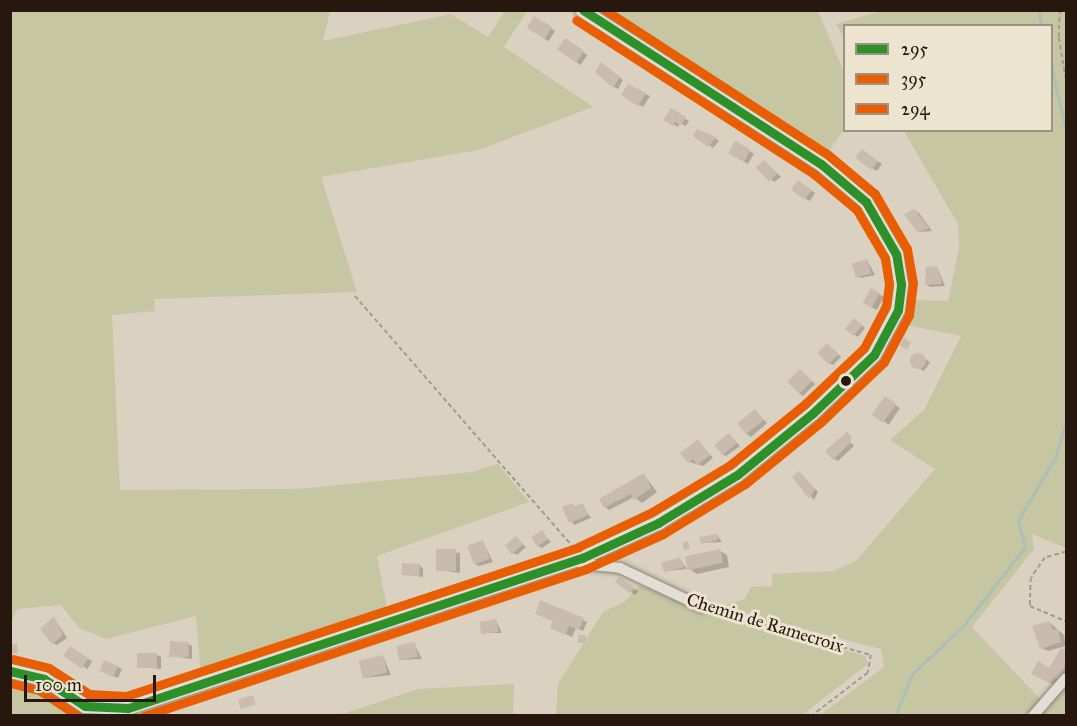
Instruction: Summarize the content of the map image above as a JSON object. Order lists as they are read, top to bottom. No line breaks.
{"streets":{"street":["Chemin de Ramecroix"]},"lines":["transit line 295","transit line 395","transit line 294"],"legend":["295","395","294"],"scale_bar":"100 m"}
